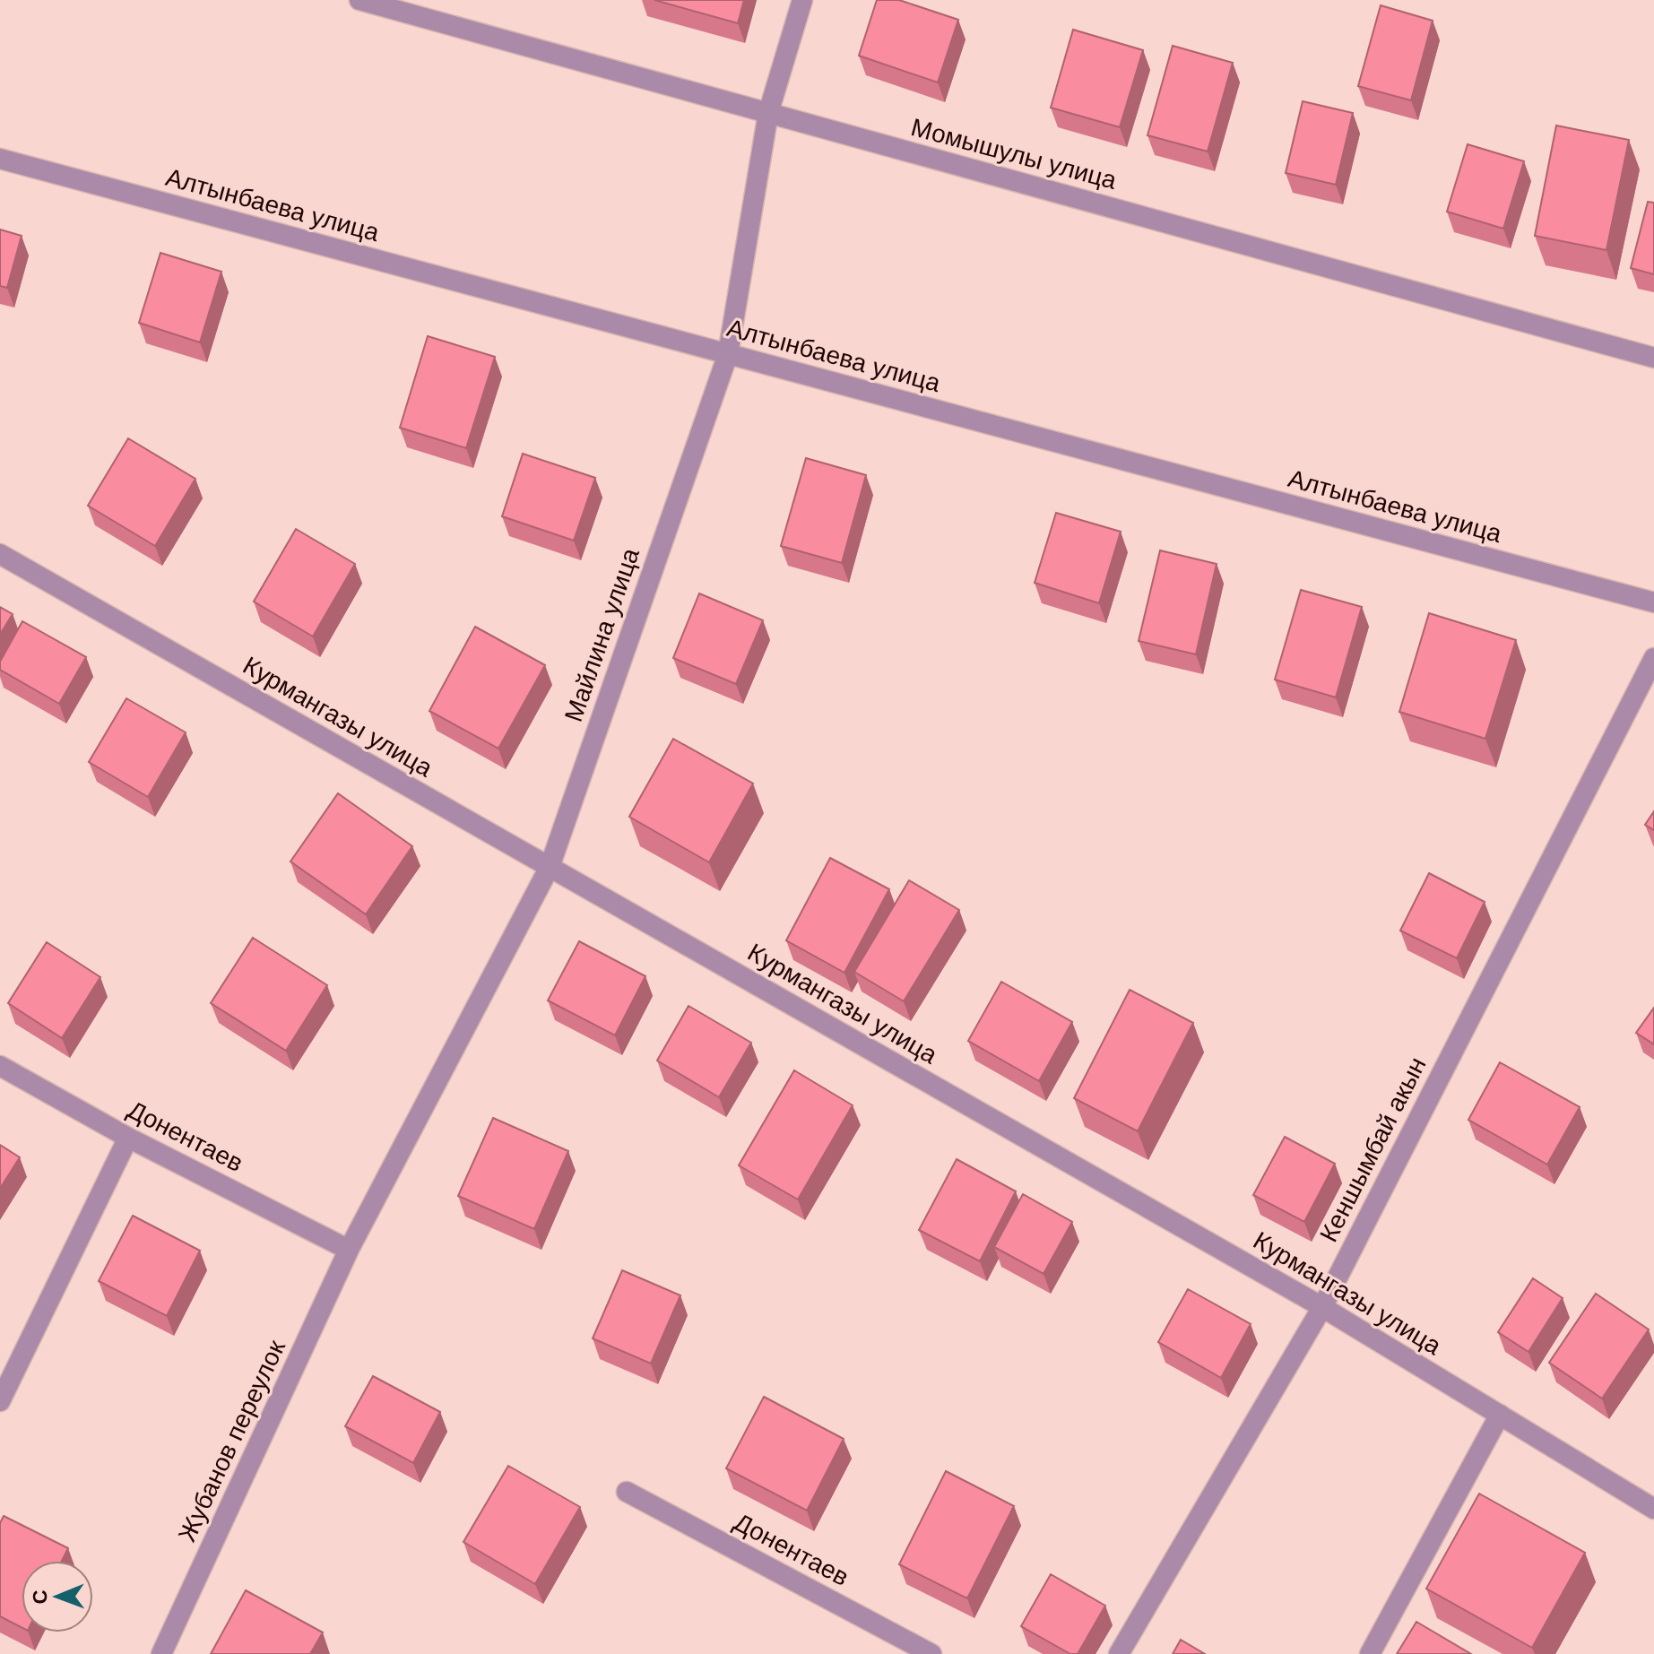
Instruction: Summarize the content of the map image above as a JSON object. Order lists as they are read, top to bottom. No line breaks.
{"streets":{"street":["Момышулы улица","Алтынбаева улица","Майлина улица","Курмангазы улица","Донентаев","Кеншымбай акын","Жубанов переулок"]},"crossings":[["Момышулы улица","Майлина улица"],["Алтынбаева улица","Майлина улица"],["Майлина улица","Курмангазы улица"],["Майлина улица","Донентаев"],["Майлина улица","Жубанов переулок"],["Курмангазы улица","Кеншымбай акын"],["Донентаев","Жубанов переулок"]],"north":"left"}
